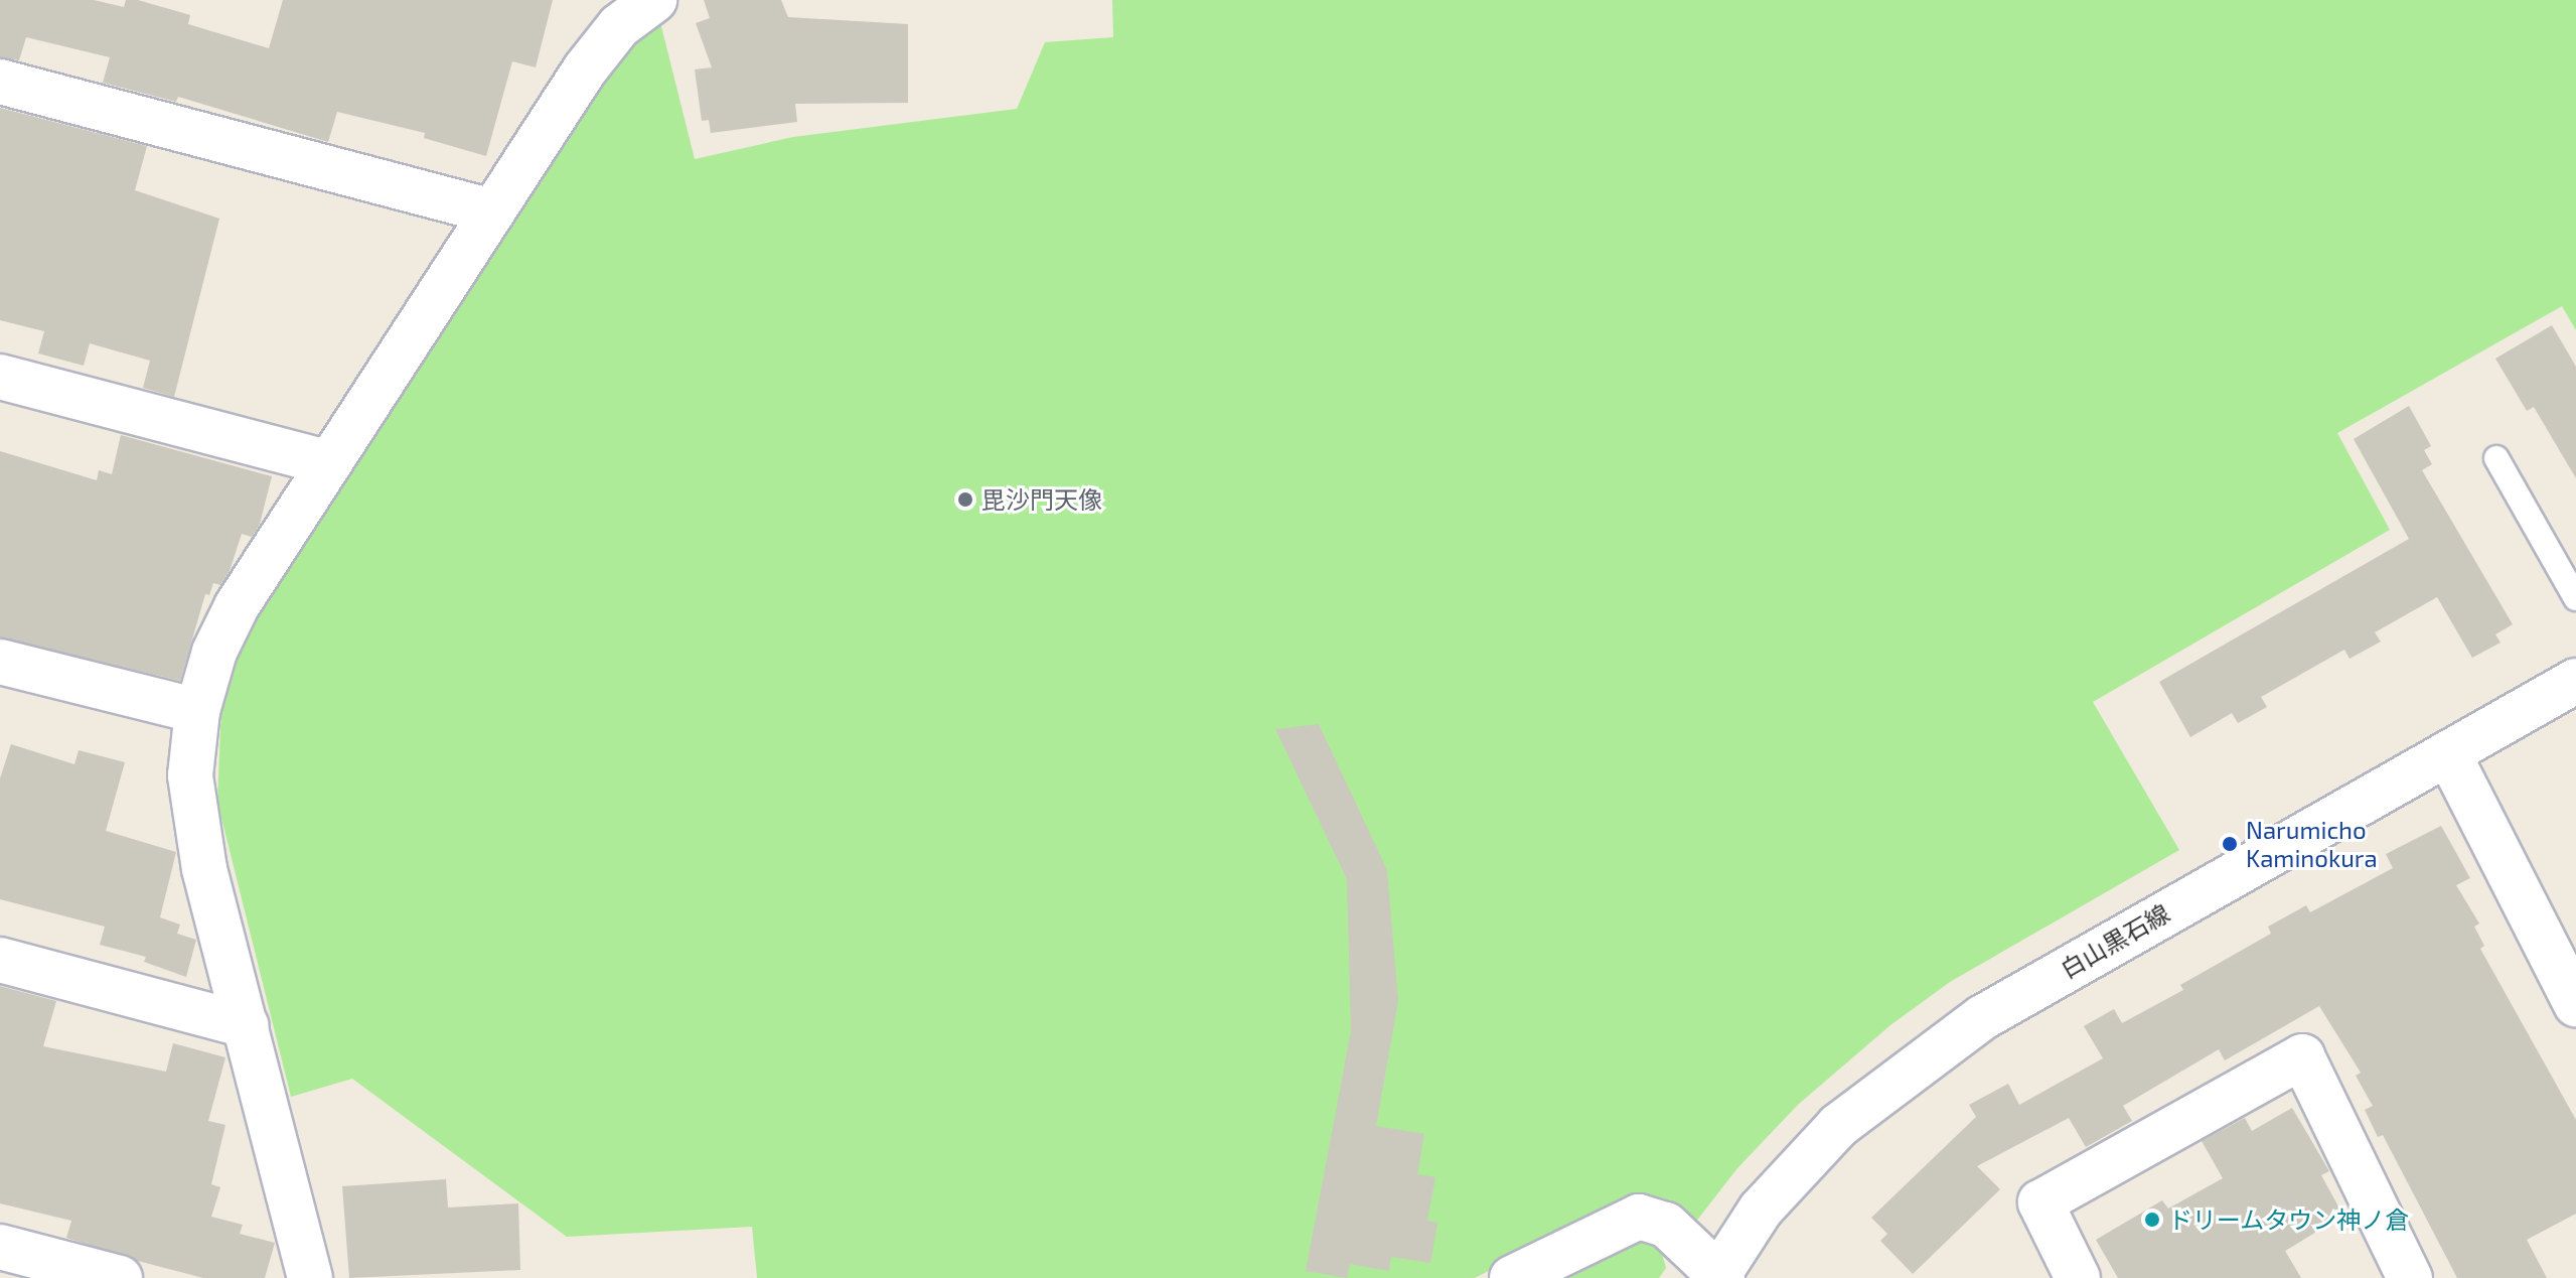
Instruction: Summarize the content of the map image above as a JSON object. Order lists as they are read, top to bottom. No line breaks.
{"streets":{"street":["白山黒石線"]},"places":["毘沙門天像","Narumicho Kaminokura","ドリームタウン神ノ倉"]}
